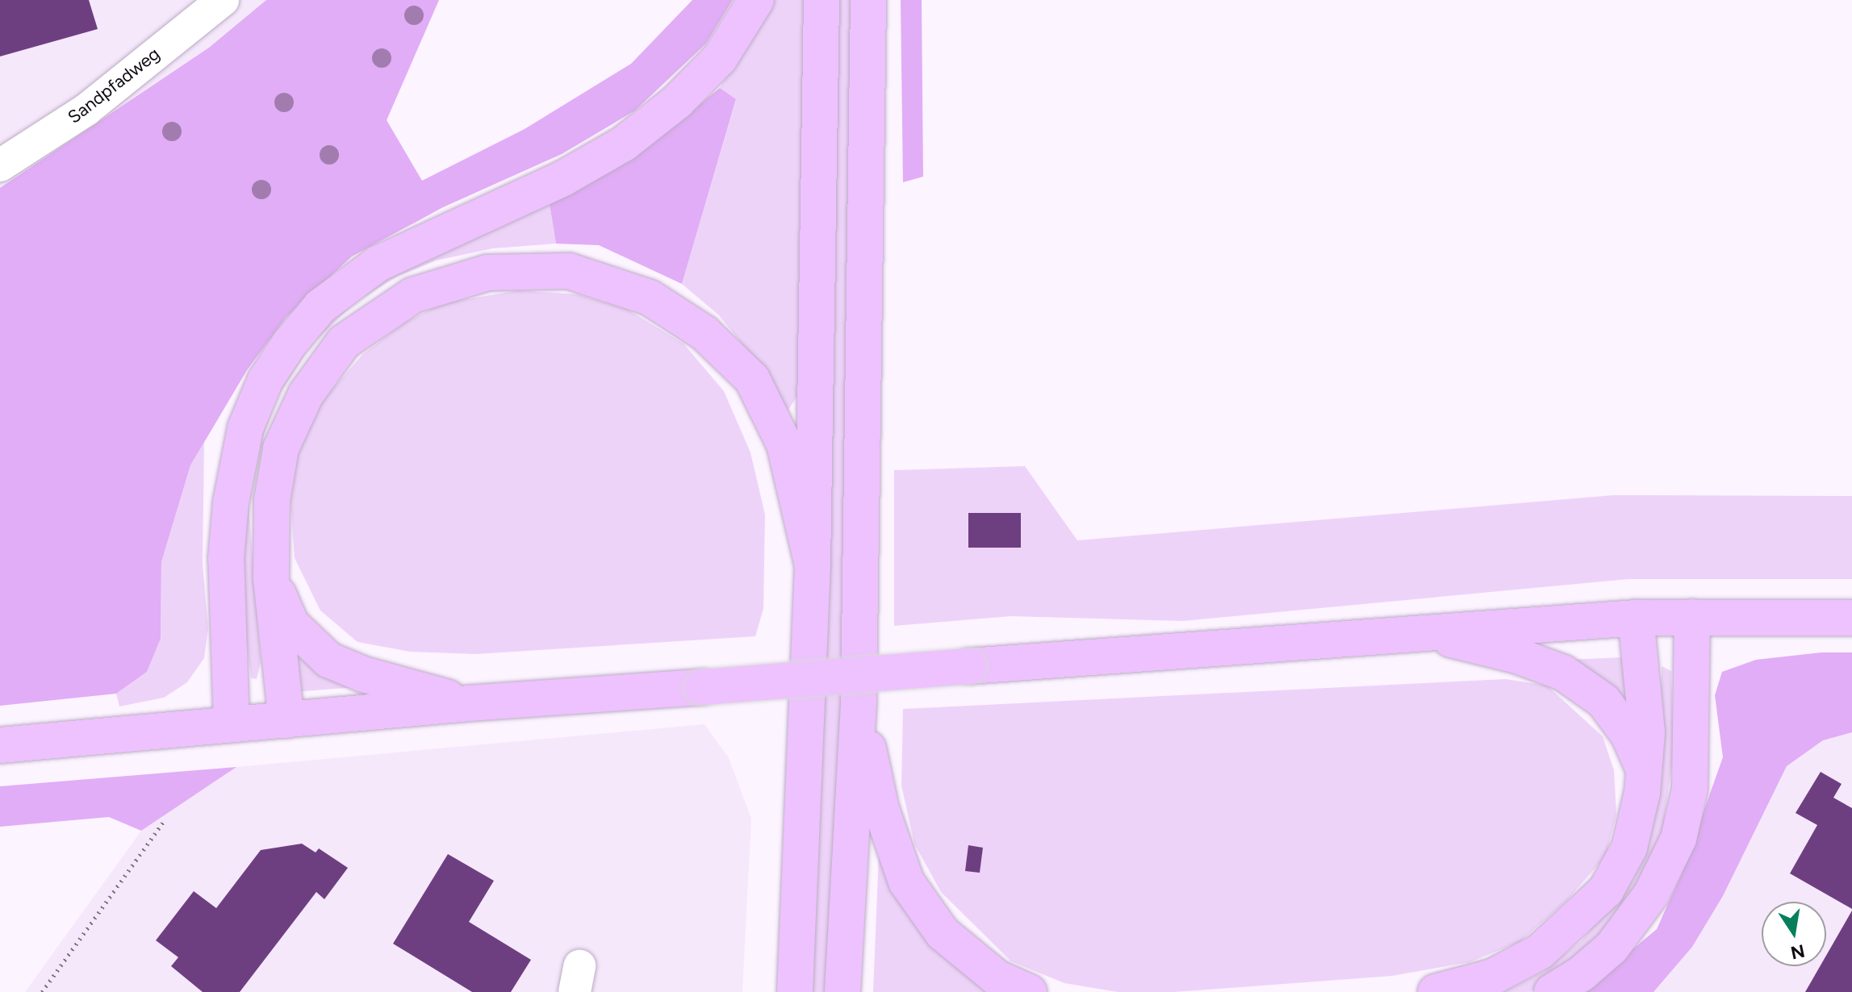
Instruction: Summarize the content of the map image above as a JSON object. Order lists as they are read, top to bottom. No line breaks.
{"streets":{"street":["Sandpfadweg"]},"north":"bottom"}
